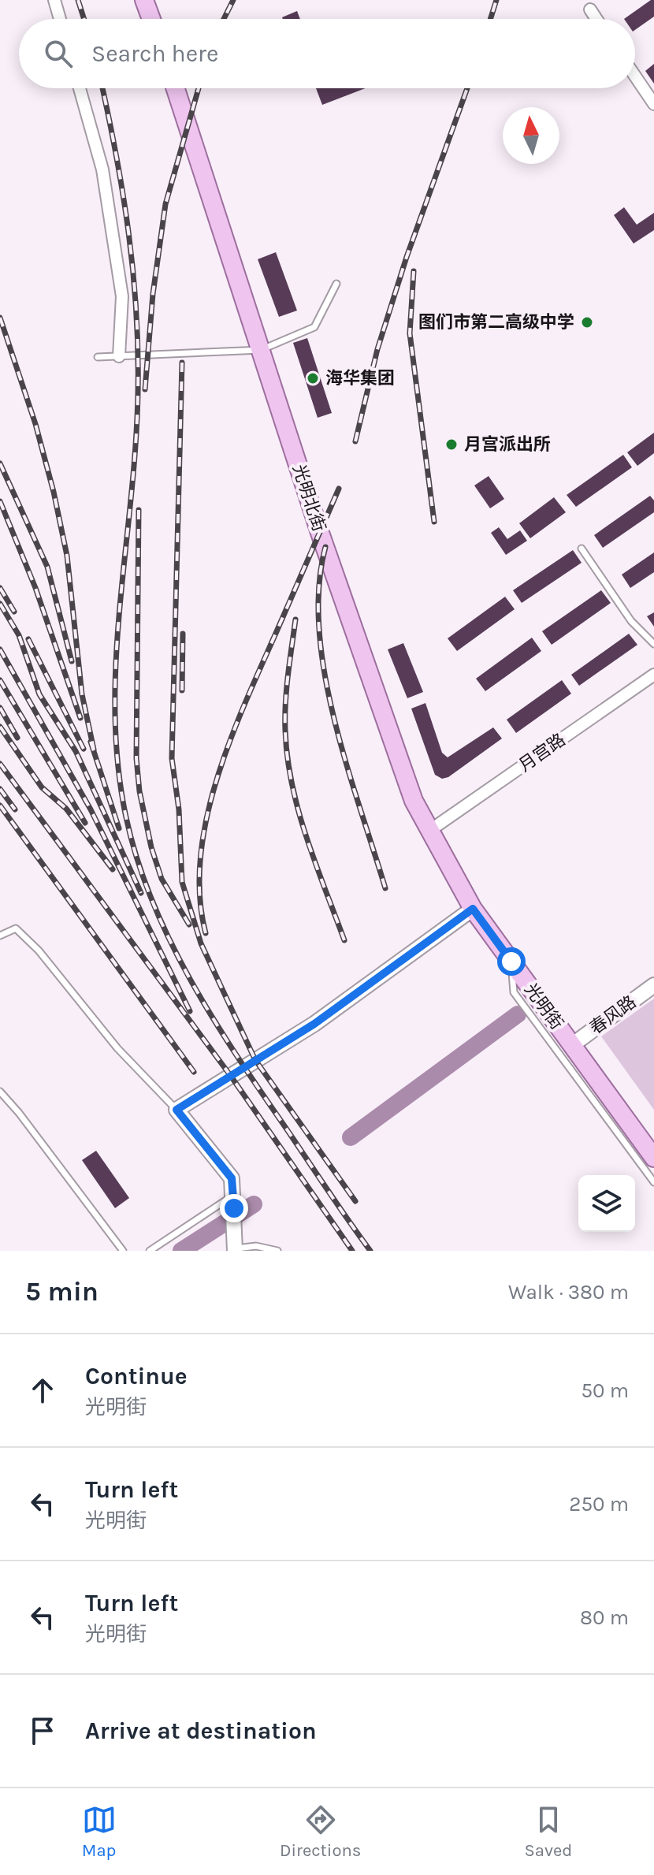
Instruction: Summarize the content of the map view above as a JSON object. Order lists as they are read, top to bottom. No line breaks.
{"streets":{"main road":["光明北街","光明街"],"street":["月宫路","春风路"]},"crossings":[["光明北街","月宫路"],["光明北街","光明街"],["光明街","春风路"]],"places":["图们市第二高级中学","海华集团","月宫派出所"],"north":"top","page":{"search":"Search here","heading":["5 min","Walk · 380 m"],"list":[["Continue","光明街","50 m"],["Turn left","光明街","250 m"],["Turn left","光明街","80 m"],"Arrive at destination"],"nav":["Map","Directions","Saved"]}}
